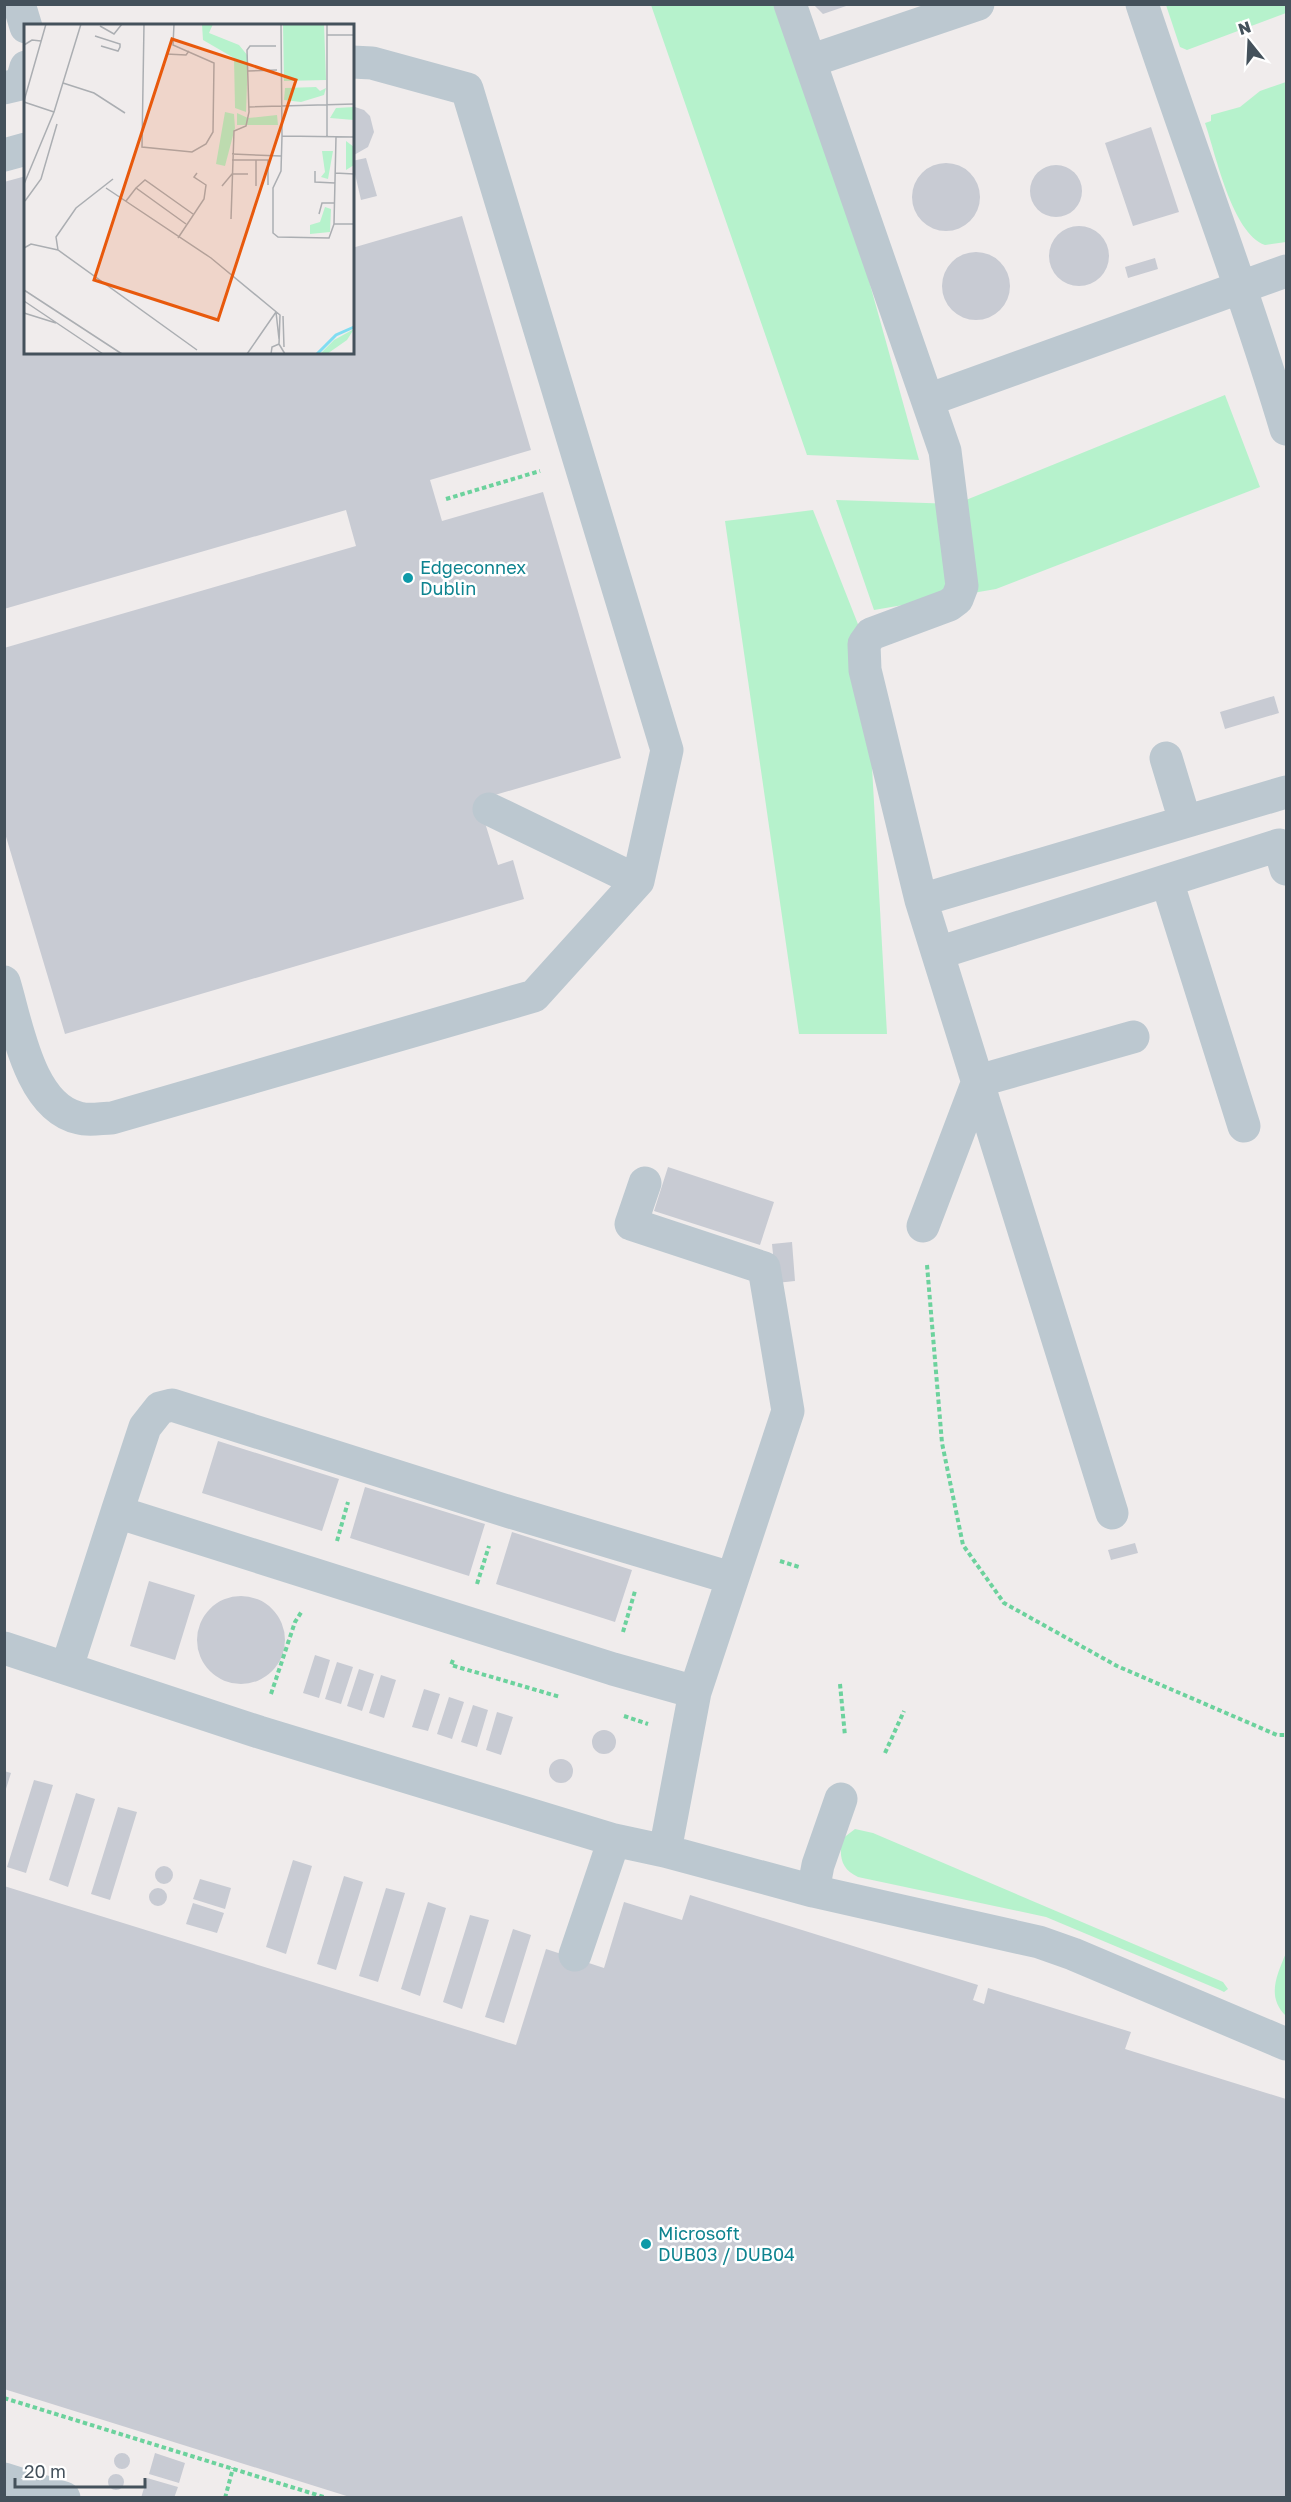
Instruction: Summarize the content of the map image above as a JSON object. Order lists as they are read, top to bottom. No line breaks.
{"places":["Edgeconnex Dublin","Microsoft DUB03 / DUB04"],"scale_bar":"20 m","north":"top"}
